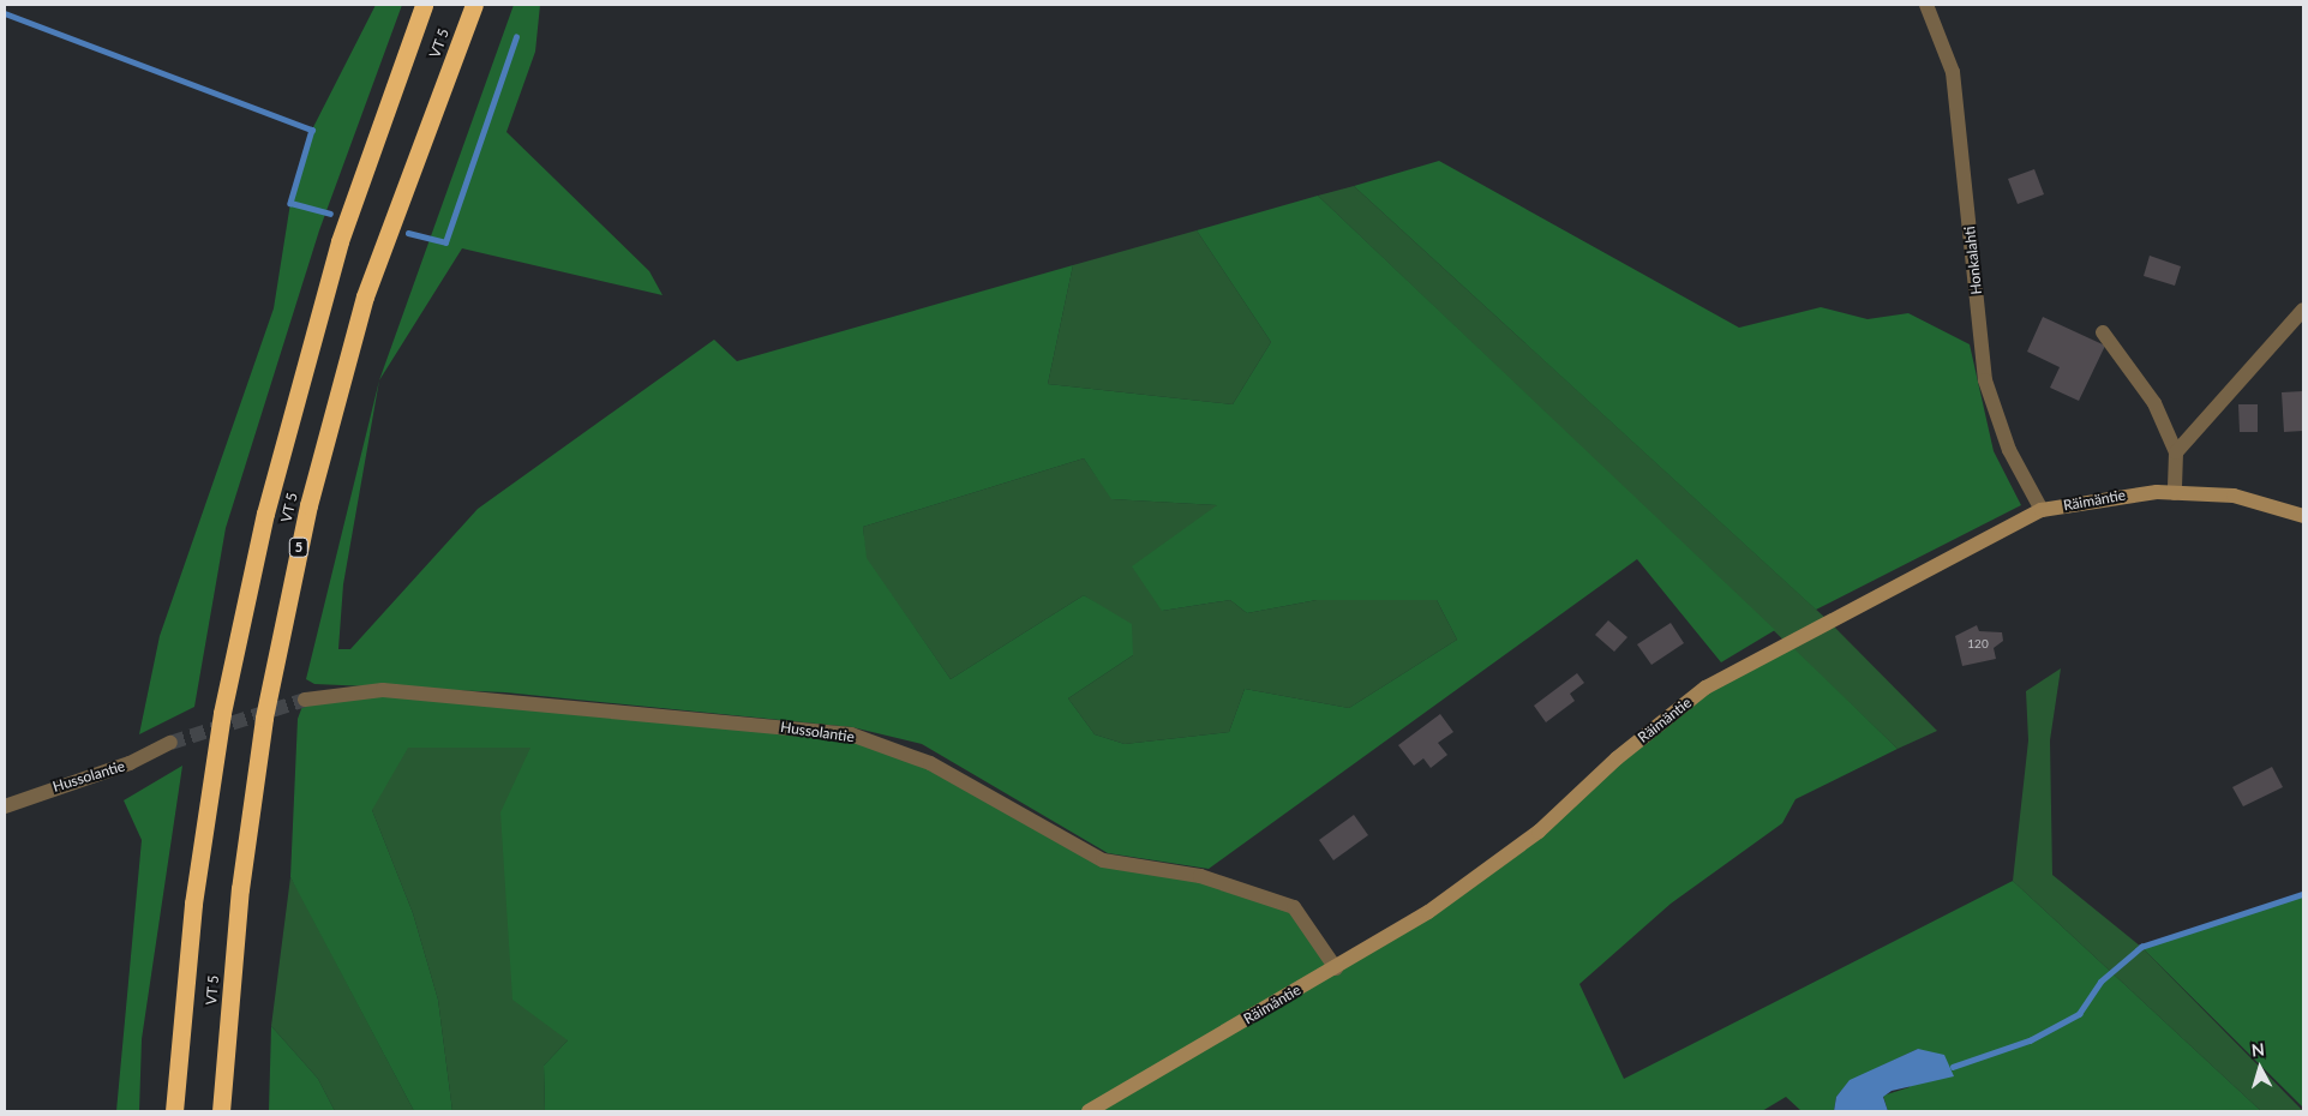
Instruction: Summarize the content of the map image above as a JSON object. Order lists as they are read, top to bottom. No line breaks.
{"streets":{"highway":["VT 5","5"],"street":["Honkalahti","Räimäntie","Hussolantie"]},"crossings":[["Honkalahti","Räimäntie"],["Räimäntie","Hussolantie"]],"house_numbers":["120"],"north":"top"}
